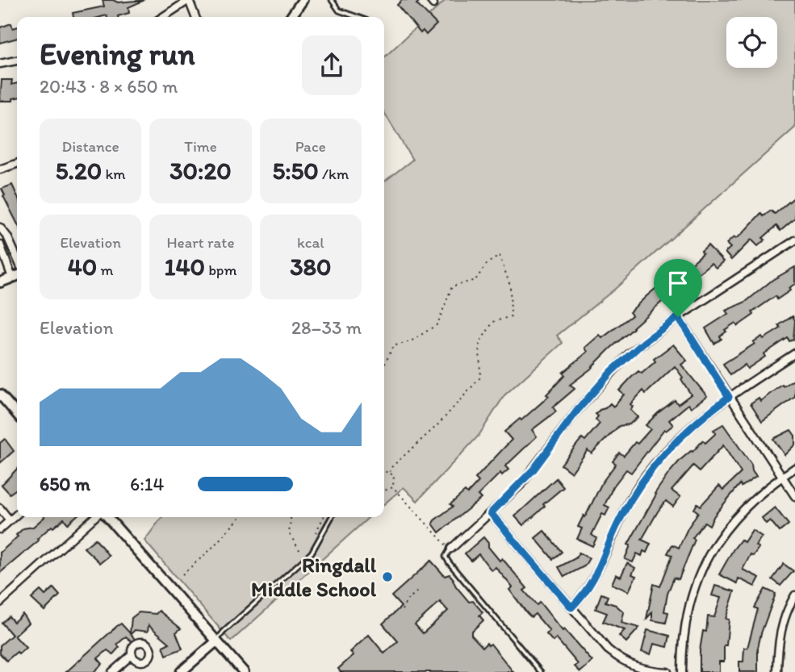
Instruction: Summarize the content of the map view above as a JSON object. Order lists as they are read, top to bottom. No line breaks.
{"places":["Ringdall Middle School"],"page":{"heading":["Evening run","20:43 · 8 × 650 m"],"stats":[["Distance","5.20 km"],["Time","30:20"],["Pace","5:50 /km"],["Elevation","40 m"],["Heart rate","140 bpm"],["kcal","380"]],"chart":["Elevation","28–33 m"],"list":[{"name":"650 m","note":"6:14"}]}}
